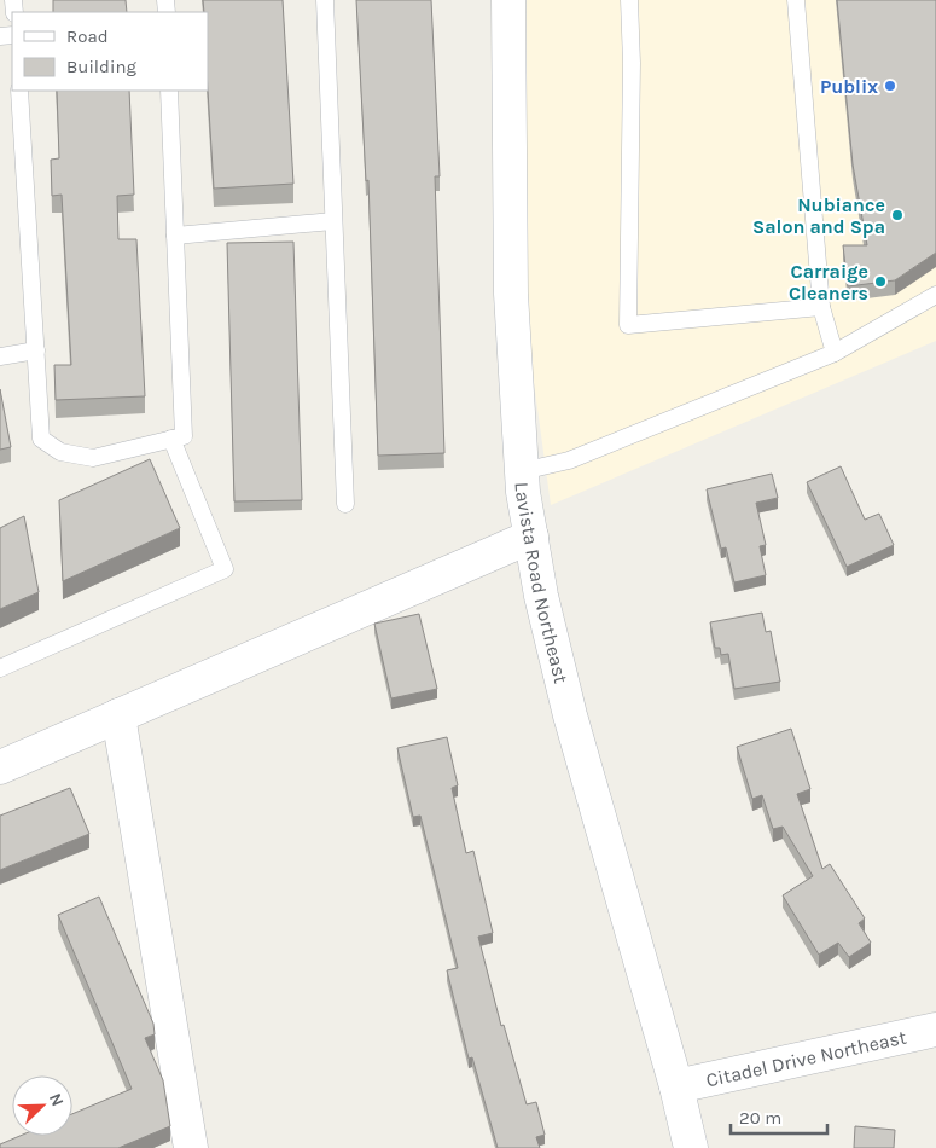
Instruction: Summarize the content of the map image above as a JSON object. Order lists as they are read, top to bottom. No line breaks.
{"streets":{"street":["Lavista Road Northeast","Citadel Drive Northeast"]},"crossings":[["Lavista Road Northeast","Citadel Drive Northeast"]],"places":["Publix","Nubiance Salon and Spa","Carraige Cleaners"],"legend":["Road","Building"],"scale_bar":"20 m","north":"top right"}
